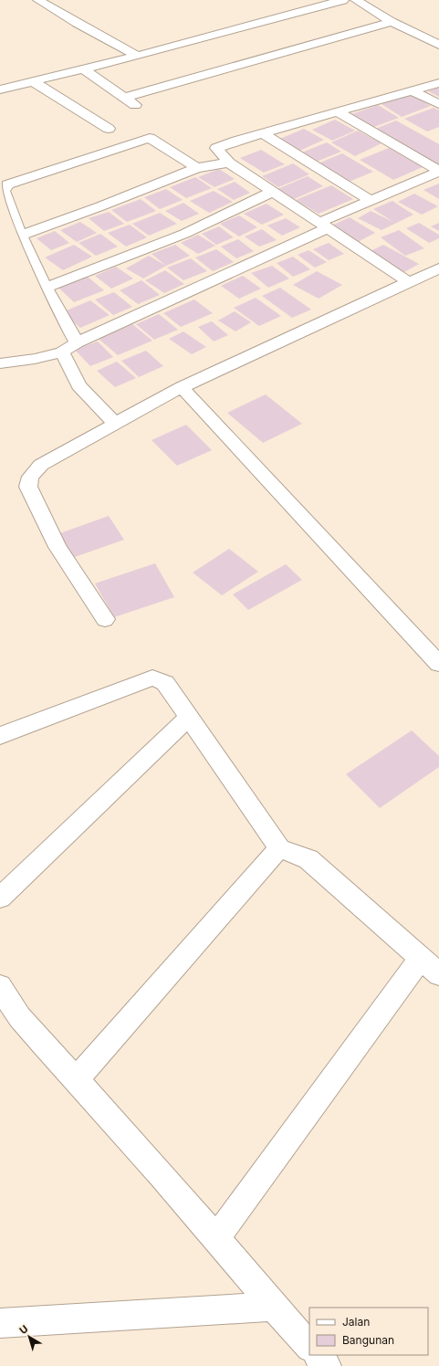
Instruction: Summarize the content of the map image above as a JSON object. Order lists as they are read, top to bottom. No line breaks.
{"legend":["Jalan","Bangunan"],"north":"top left"}
